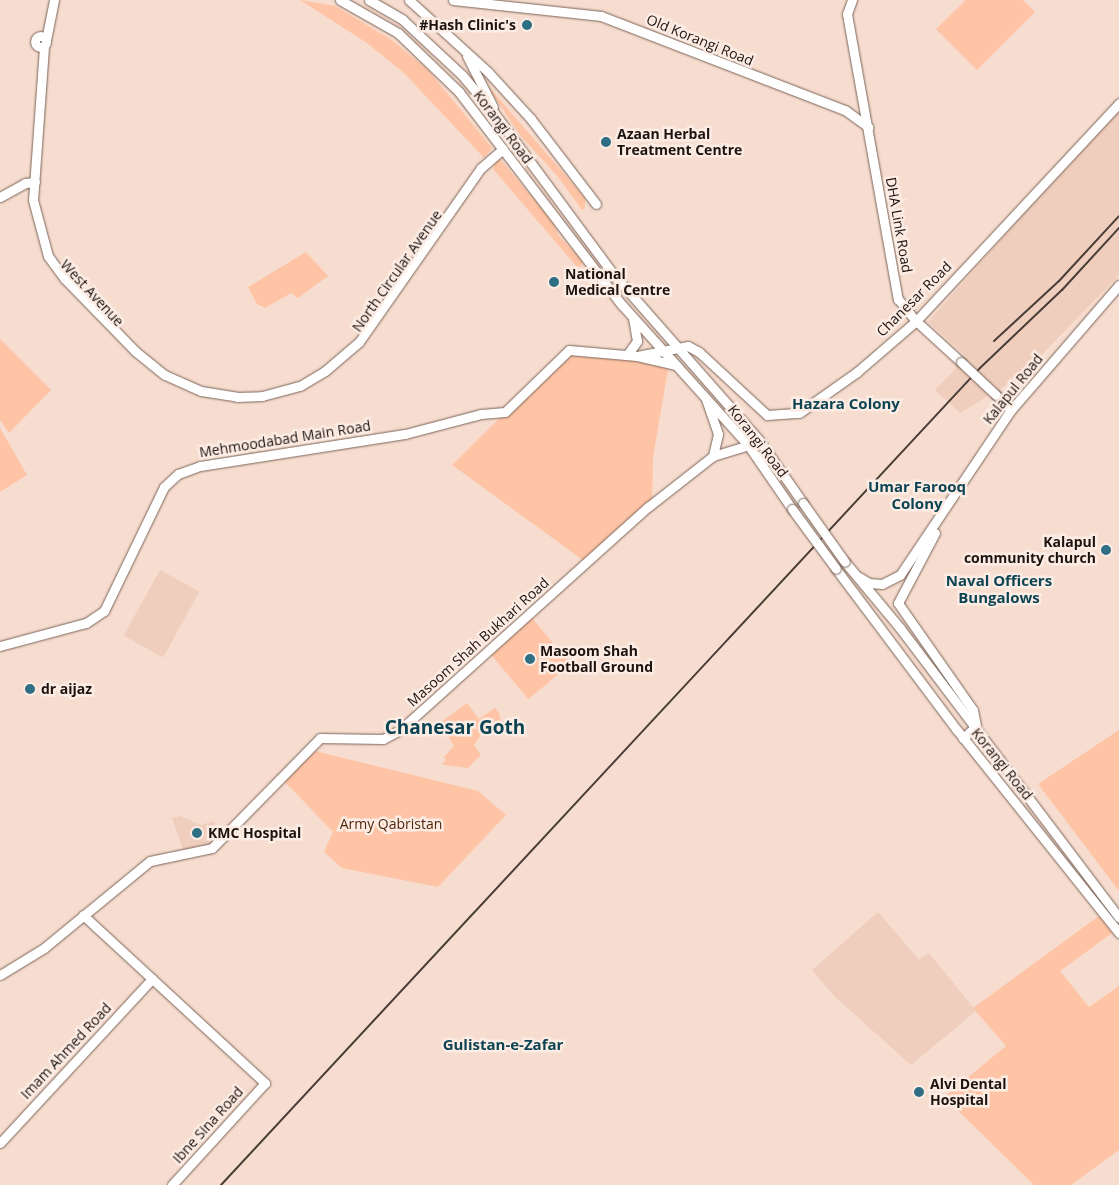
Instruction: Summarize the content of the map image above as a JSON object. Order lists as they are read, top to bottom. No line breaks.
{"streets":{"street":["Old Korangi Road","Korangi Road","DHA Link Road","North Circular Avenue","West Avenue","Chanesar Road","Kalapul Road","Mehmoodabad Main Road","Masoom Shah Bukhari Road","Imam Ahmed Road","Ibne Sina Road"]},"crossings":[["Old Korangi Road","DHA Link Road"],["Korangi Road","North Circular Avenue"],["Korangi Road","Chanesar Road"],["Korangi Road","Masoom Shah Bukhari Road"],["DHA Link Road","Chanesar Road"],["DHA Link Road","Kalapul Road"],["North Circular Avenue","West Avenue"],["Imam Ahmed Road","Ibne Sina Road"]],"districts":["Hazara Colony","Umar Farooq Colony","Naval Officers Bungalows","Chanesar Goth","Gulistan-e-Zafar"],"parks":["Army Qabristan"],"places":["#Hash Clinic's","Azaan Herbal Treatment Centre","National Medical Centre","Kalapul community church","Masoom Shah Football Ground","dr aijaz","KMC Hospital","Alvi Dental Hospital"]}
